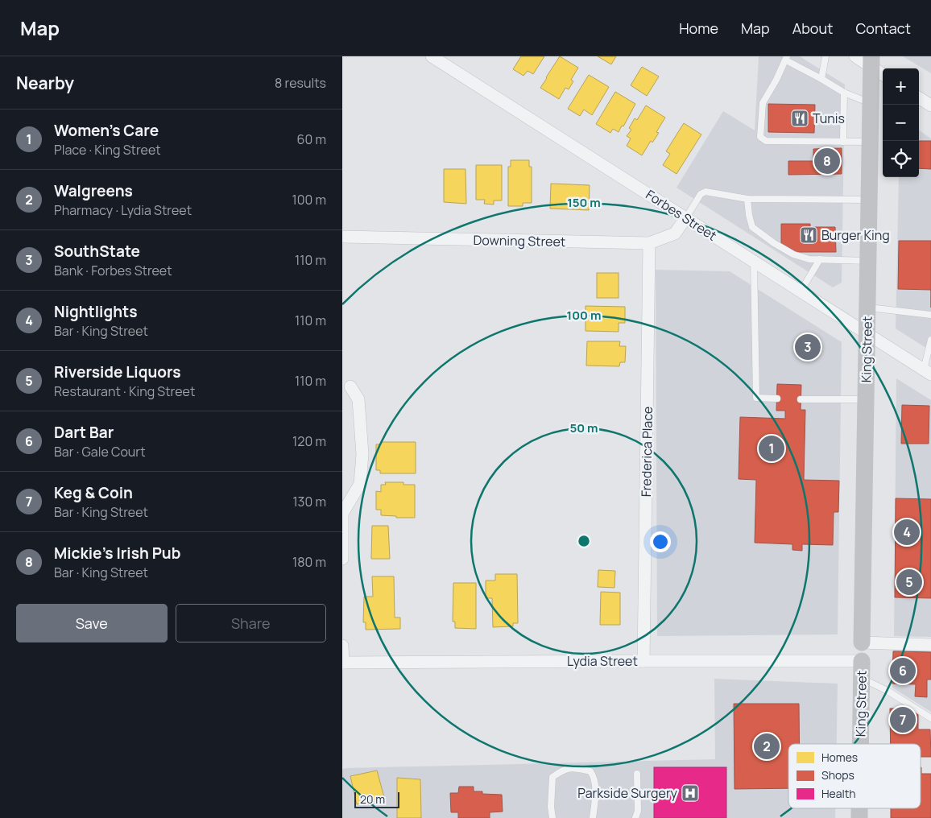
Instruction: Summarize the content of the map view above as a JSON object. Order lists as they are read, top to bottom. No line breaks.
{"streets":{"main road":["King Street"],"street":["Forbes Street","Downing Street","Frederica Place","Lydia Street"]},"crossings":[["Forbes Street","Downing Street"],["Forbes Street","King Street"],["Downing Street","Frederica Place"],["King Street","Lydia Street"],["Frederica Place","Lydia Street"]],"places":{"restaurant":["Tunis","Burger King"],"hospital":["Parkside Surgery"]},"legend":["Homes","Shops","Health"],"scale_bar":"20 m","page":{"header":"Map","nav":["Home","Map","About","Contact"],"heading":["Nearby","8 results"],"map_buttons":["+","−"],"list":[{"mark":"1","name":"Women's Care","note":"Place · King Street","value":"60 m"},{"mark":"2","name":"Walgreens","note":"Pharmacy · Lydia Street","value":"100 m"},{"mark":"3","name":"SouthState","note":"Bank · Forbes Street","value":"110 m"},{"mark":"4","name":"Nightlights","note":"Bar · King Street","value":"110 m"},{"mark":"5","name":"Riverside Liquors","note":"Restaurant · King Street","value":"110 m"},{"mark":"6","name":"Dart Bar","note":"Bar · Gale Court","value":"120 m"},{"mark":"7","name":"Keg & Coin","note":"Bar · King Street","value":"130 m"},{"mark":"8","name":"Mickie's Irish Pub","note":"Bar · King Street","value":"180 m"}],"pins":["8","3","1","4","5","6","7","2"],"buttons":["Save","Share"],"scale":"20 m"},"rings":["150 m","100 m","50 m"]}
